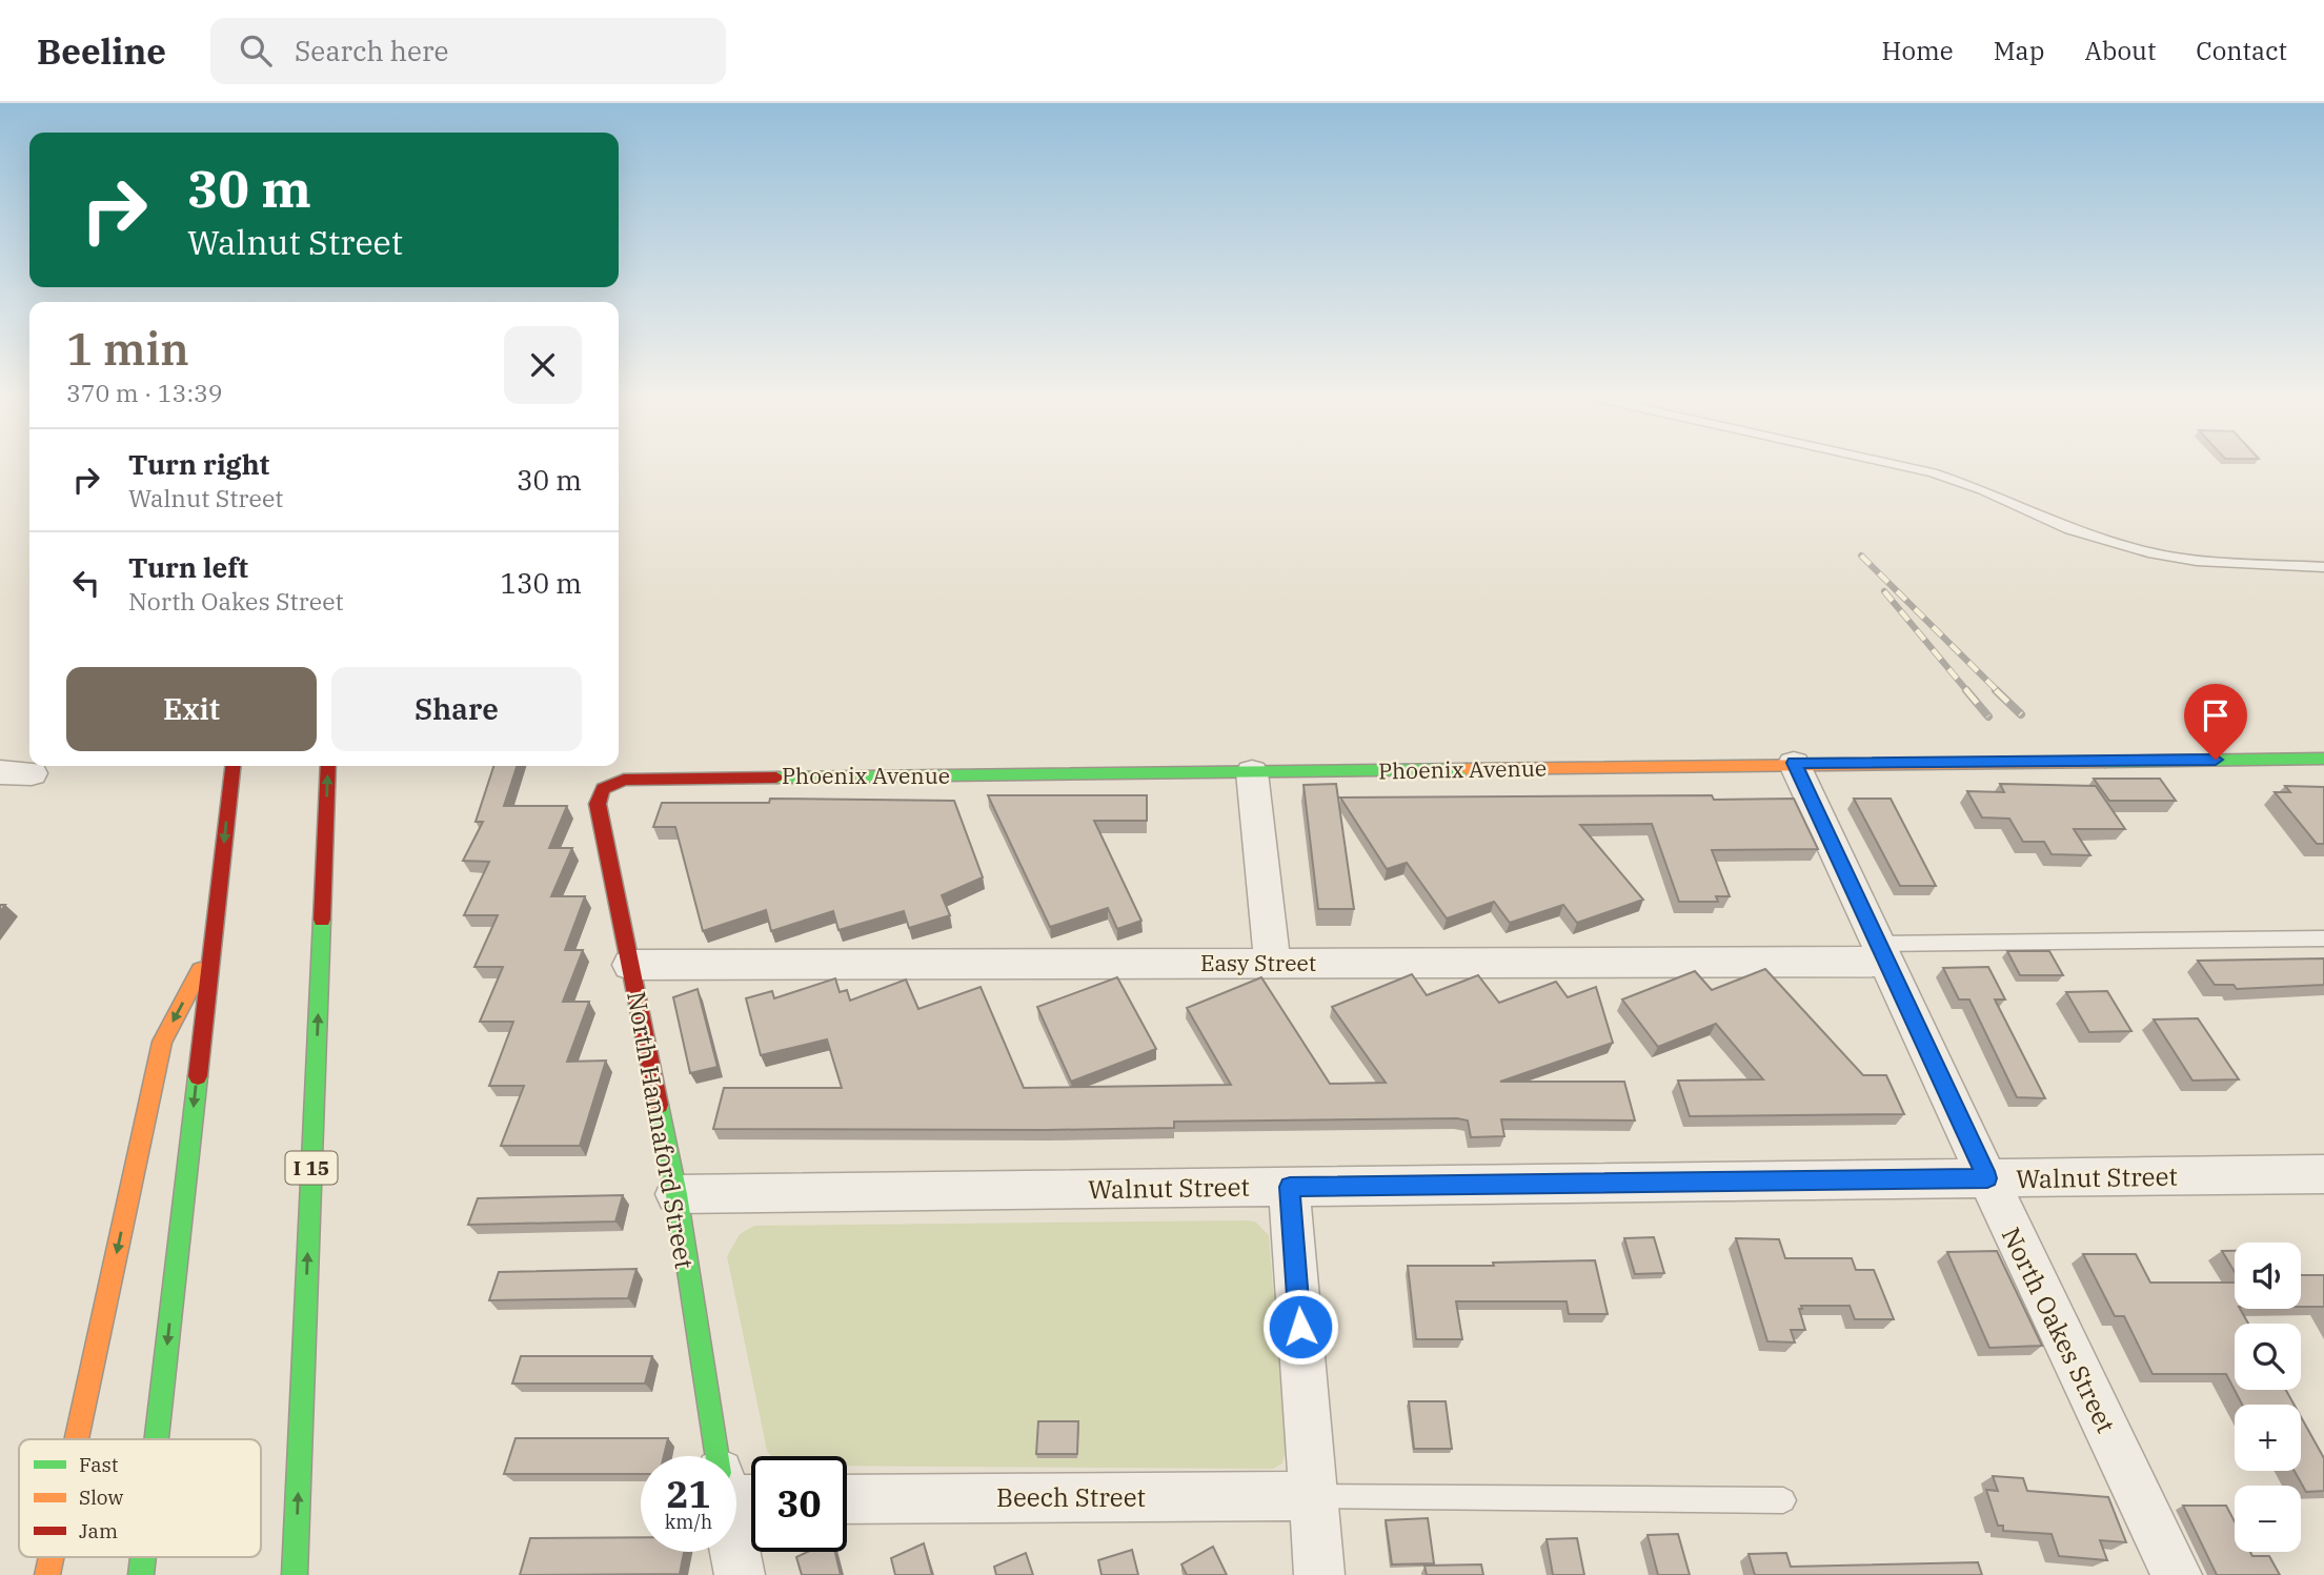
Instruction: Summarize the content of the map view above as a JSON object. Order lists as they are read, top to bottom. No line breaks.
{"streets":{"main road":["Phoenix Avenue","North Hannaford Street","I 15"],"street":["Easy Street","Walnut Street","North Oakes Street","Beech Street"]},"crossings":[["Phoenix Avenue","North Hannaford Street"],["Phoenix Avenue","North Oakes Street"],["Easy Street","North Hannaford Street"],["Easy Street","North Oakes Street"],["North Hannaford Street","Walnut Street"],["Walnut Street","North Oakes Street"]],"legend":["Fast","Slow","Jam"],"page":{"header":"Beeline","search":"Search here","nav":["Home","Map","About","Contact"],"turn":["30 m","Walnut Street"],"heading":["1 min","370 m · 13:39"],"list":[{"name":"Turn right","note":"Walnut Street","value":"30 m"},{"name":"Turn left","note":"North Oakes Street","value":"130 m"}],"buttons":["Exit","Share"],"map_buttons":["+","−"],"speed":"21 km/h","limit":"30"}}
